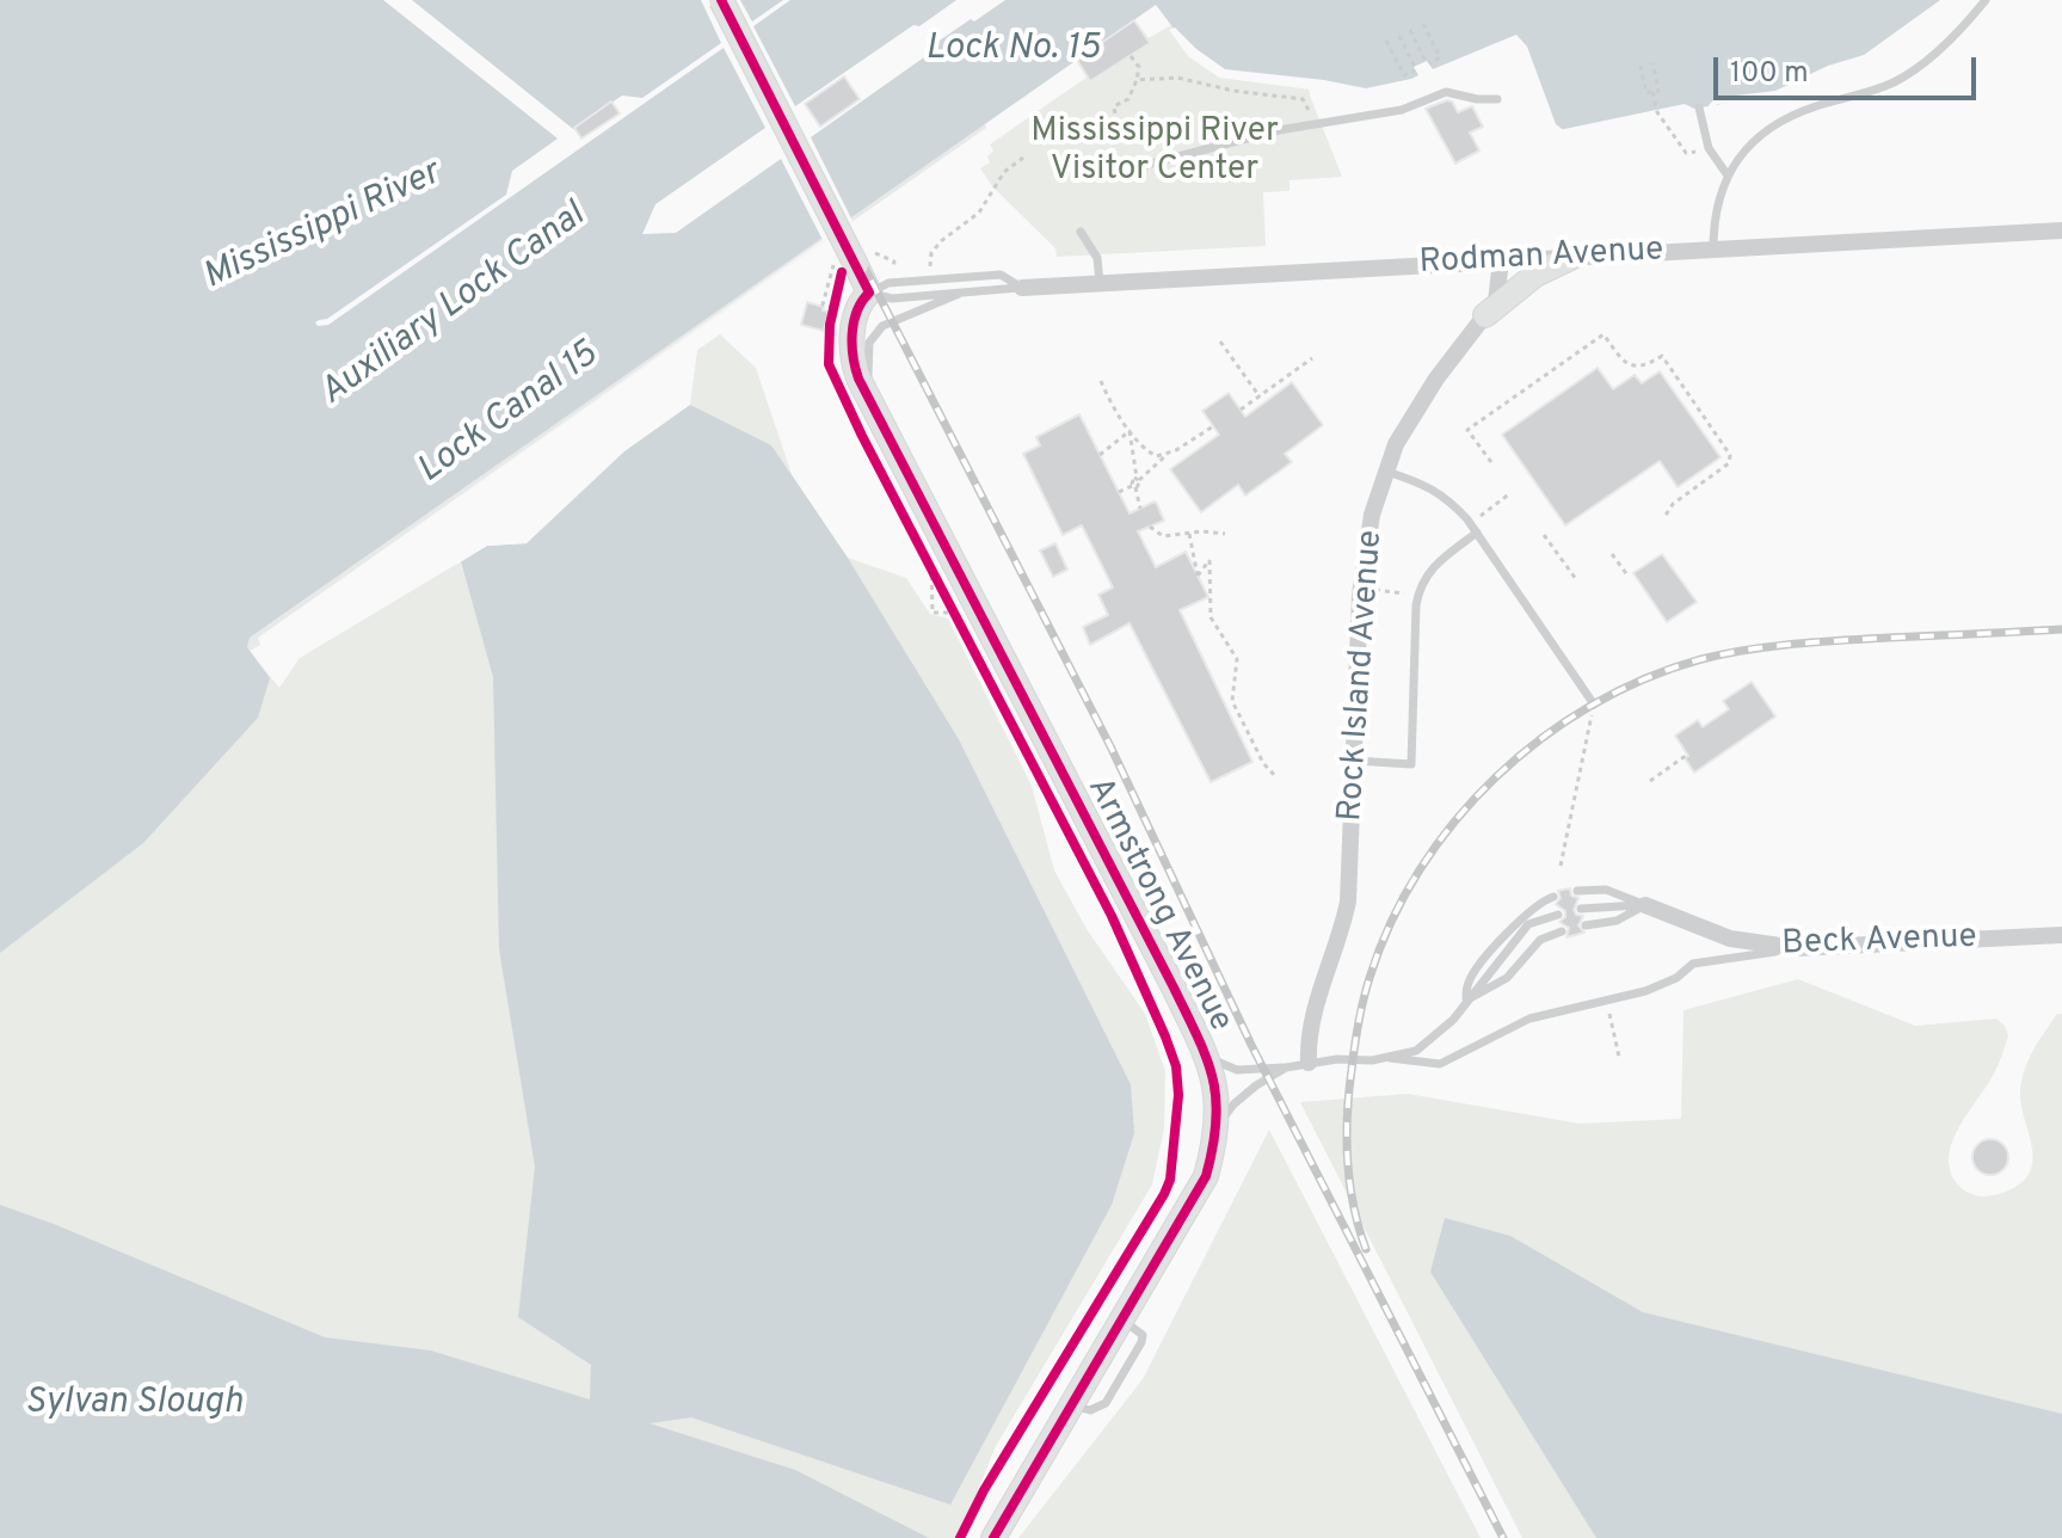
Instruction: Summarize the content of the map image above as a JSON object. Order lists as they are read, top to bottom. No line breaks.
{"streets":{"street":["Rodman Avenue","Rock Island Avenue","Armstrong Avenue","Beck Avenue"]},"crossings":[["Rodman Avenue","Rock Island Avenue"],["Rodman Avenue","Armstrong Avenue"]],"water":["Lock No. 15","Mississippi River","Auxiliary Lock Canal","Lock Canal 15","Sylvan Slough"],"parks":["Mississippi River Visitor Center"],"scale_bar":"100 m"}
